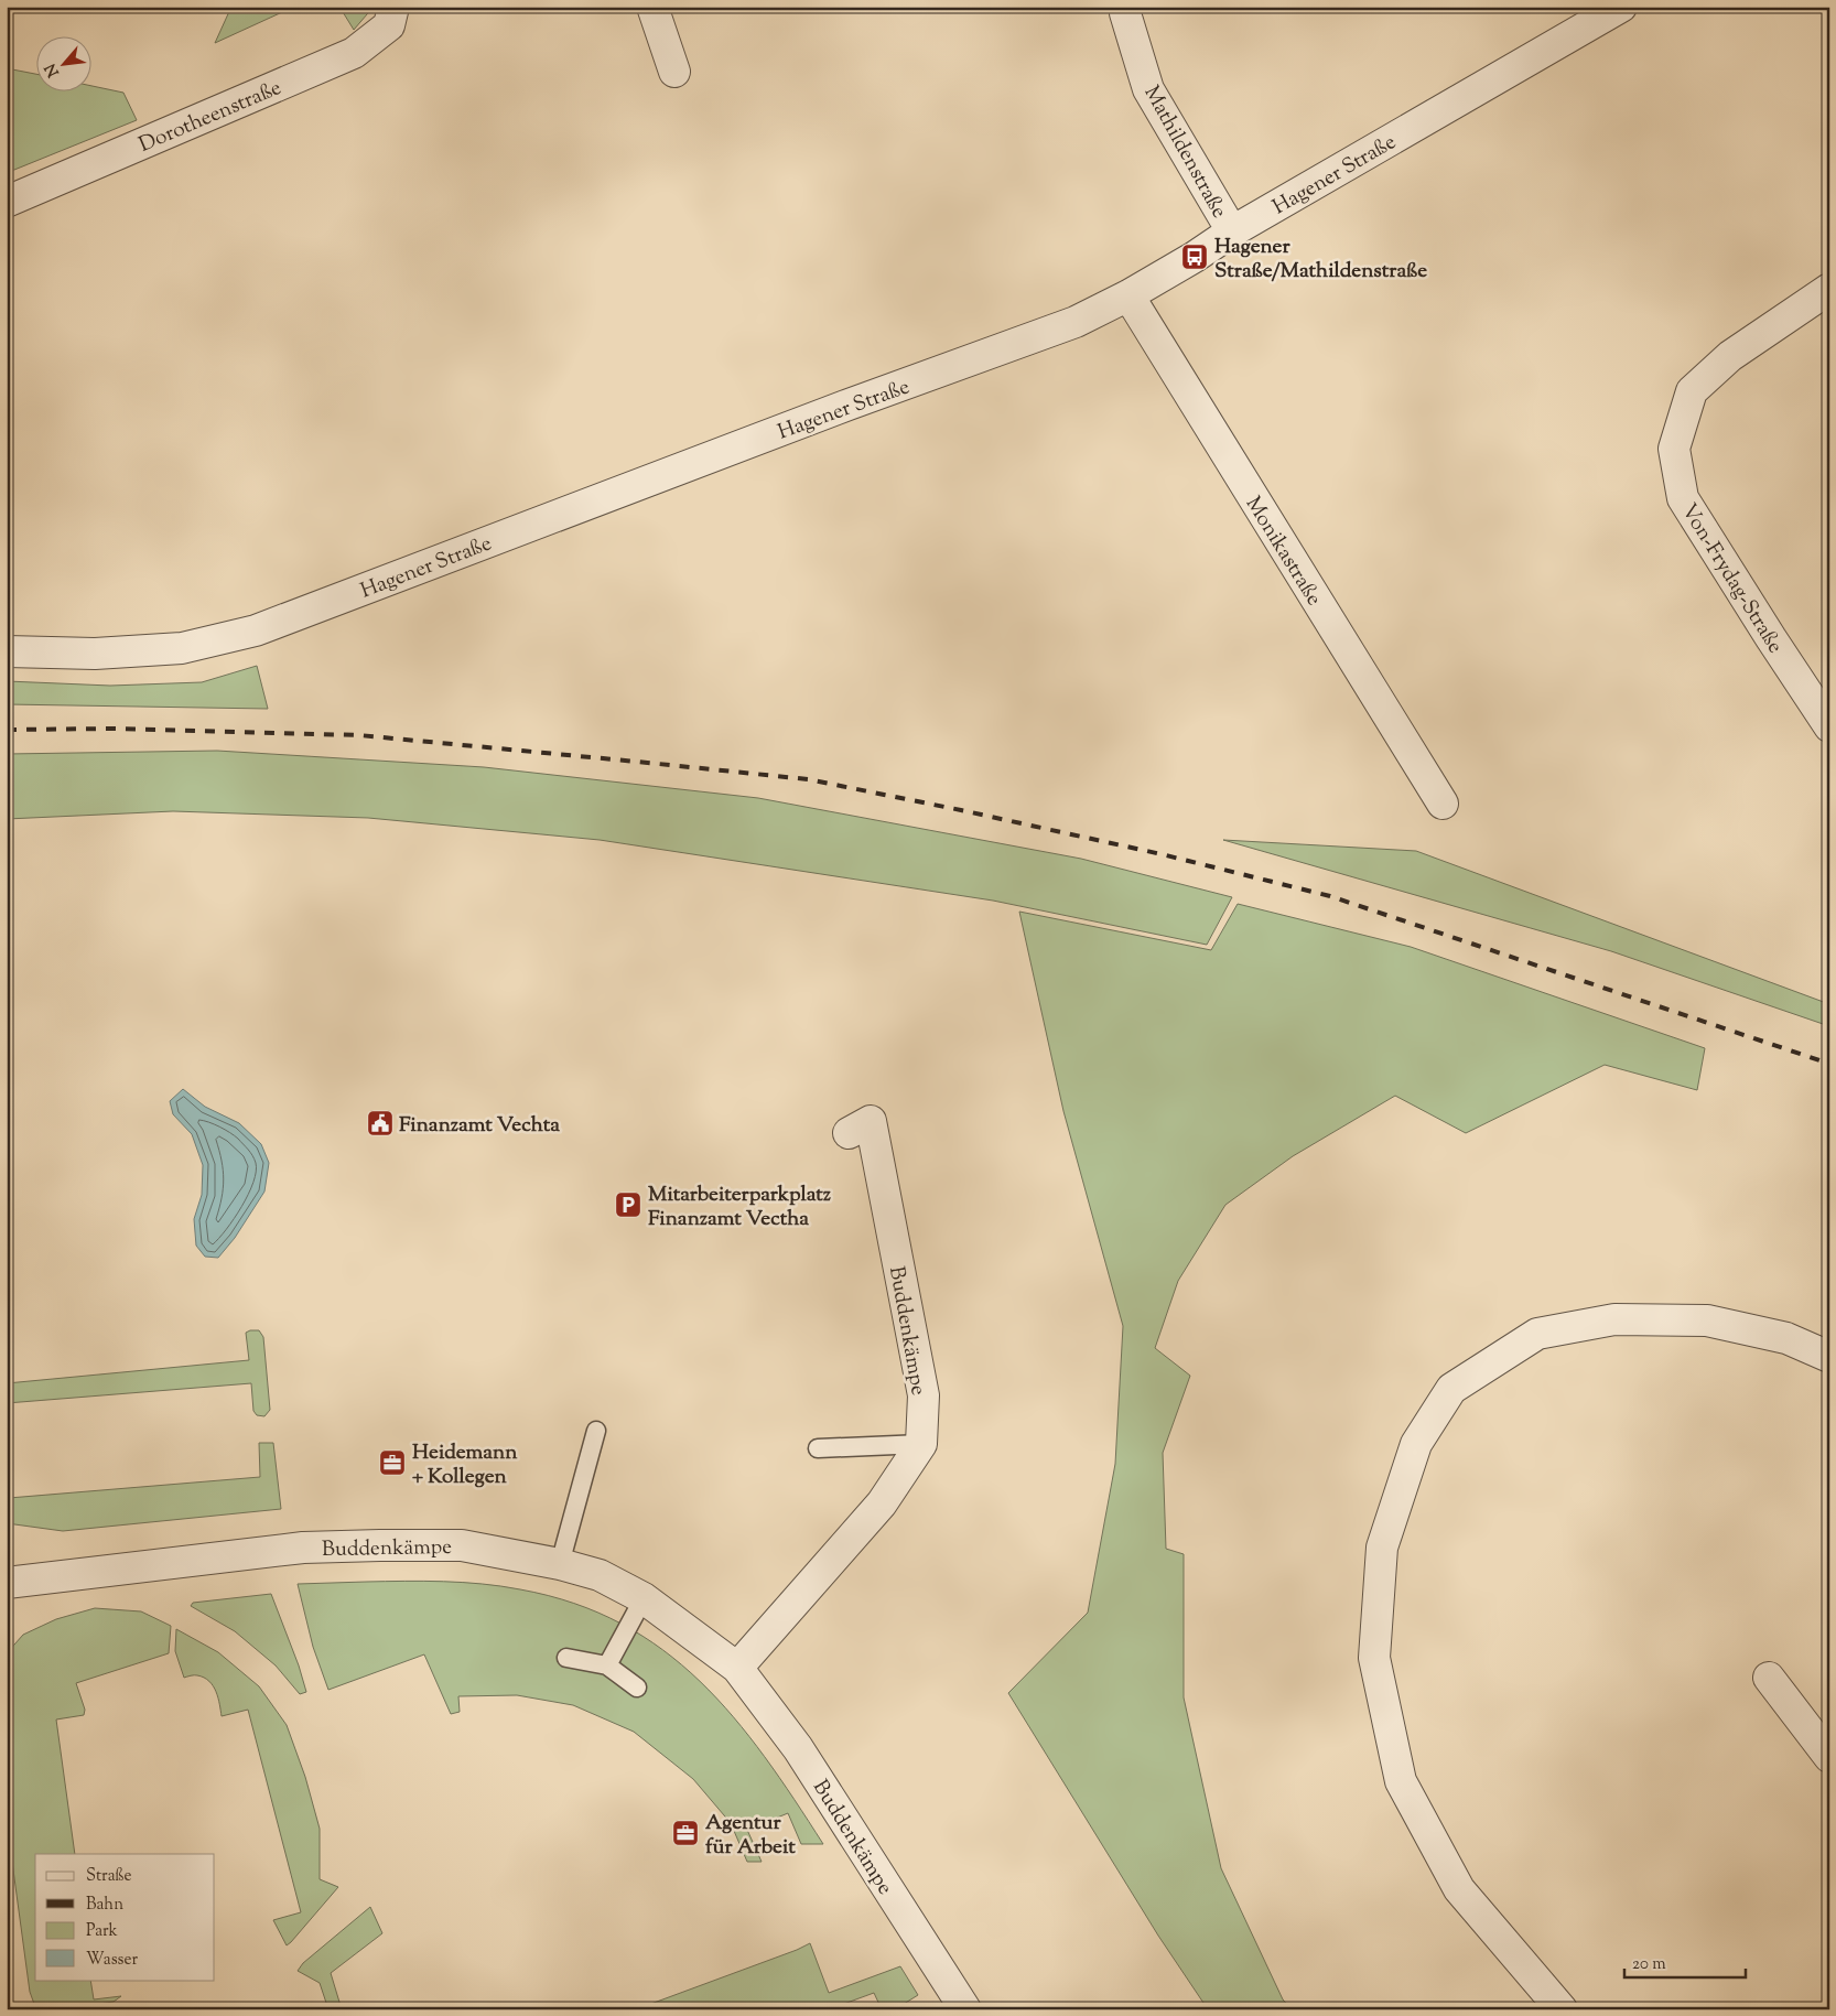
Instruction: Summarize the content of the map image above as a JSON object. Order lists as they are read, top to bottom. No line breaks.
{"streets":{"street":["Dorotheenstraße","Mathildenstraße","Hagener Straße","Monikastraße","Von-Frydag-Straße","Buddenkämpe"]},"crossings":[["Mathildenstraße","Hagener Straße"],["Hagener Straße","Monikastraße"]],"places":{"bus stop":["Hagener Straße/Mathildenstraße"],"public building":["Finanzamt Vechta"],"parking":["Mitarbeiterparkplatz Finanzamt Vectha"],"office":["Heidemann + Kollegen","Agentur für Arbeit"]},"legend":["Straße","Bahn","Park","Wasser"],"scale_bar":"20 m","north":"bottom left"}
